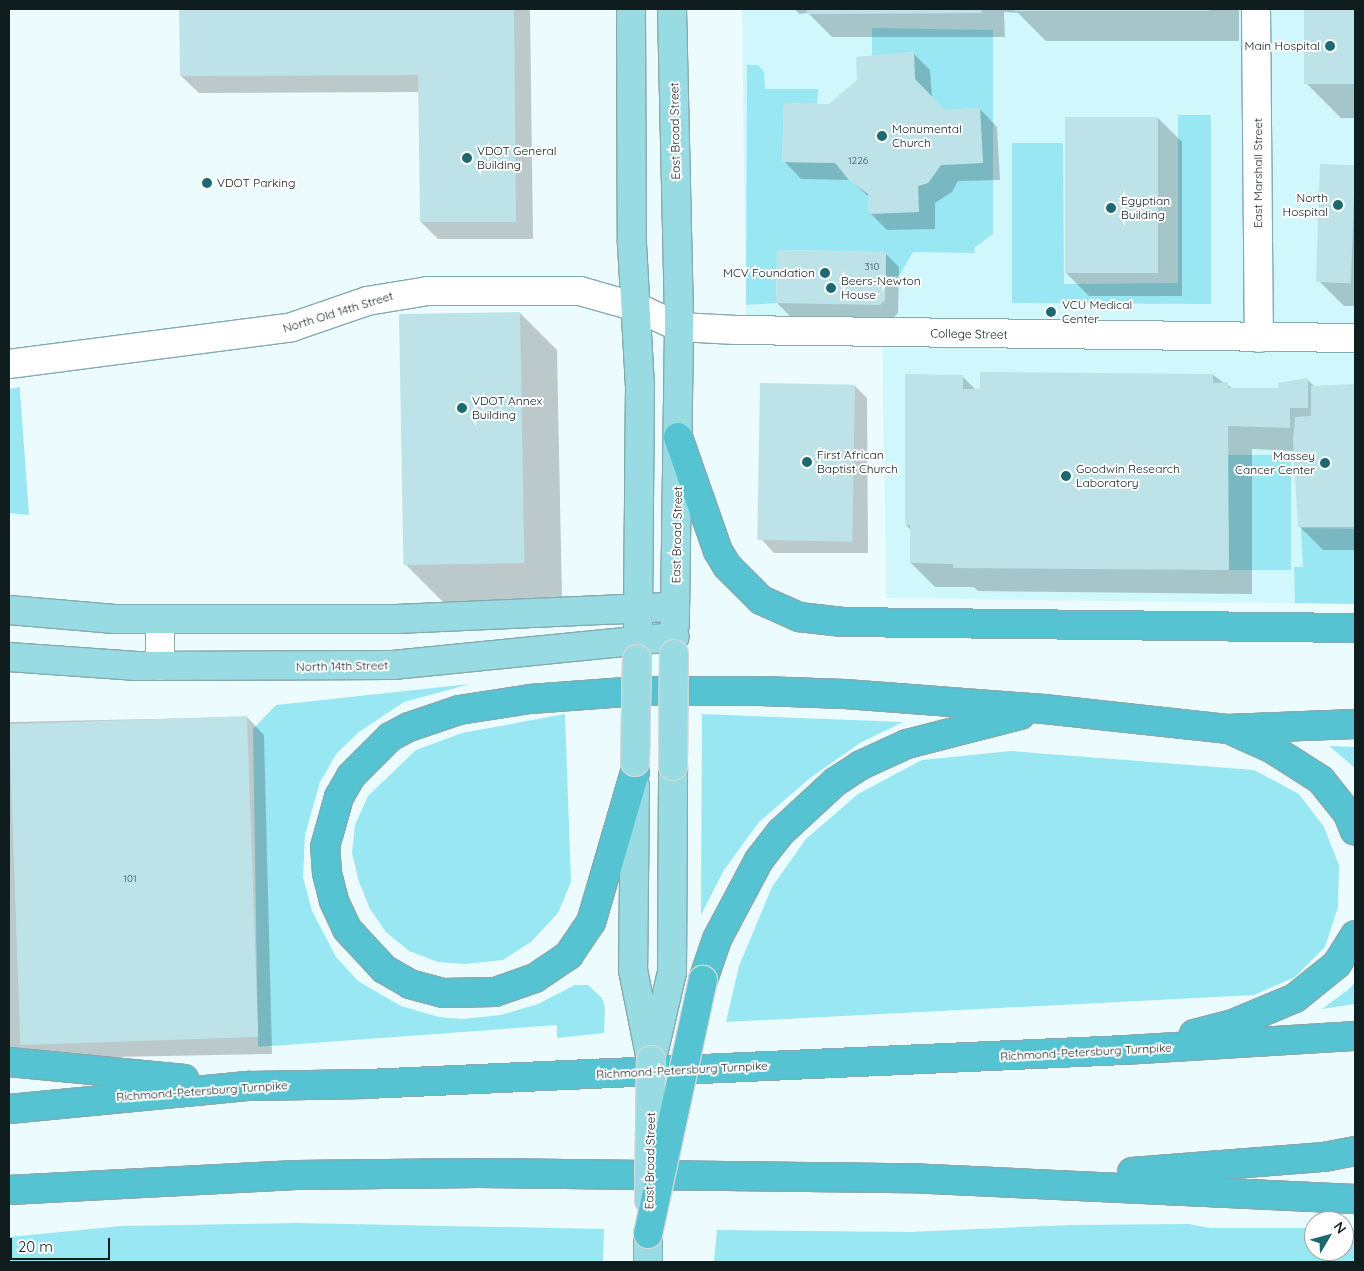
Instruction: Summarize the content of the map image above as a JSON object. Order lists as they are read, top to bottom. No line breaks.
{"streets":{"highway":["Richmond-Petersburg Turnpike"],"main road":["East Broad Street","North 14th Street"],"street":["East Marshall Street","North Old 14th Street","College Street"]},"crossings":[["East Broad Street","North Old 14th Street"],["East Broad Street","College Street"],["East Broad Street","North 14th Street"],["East Marshall Street","College Street"],["North Old 14th Street","College Street"]],"places":["Main Hospital","Monumental Church","VDOT General Building","VDOT Parking","North Hospital","Egyptian Building","MCV Foundation","Beers-Newton House","VCU Medical Center","VDOT Annex Building","First African Baptist Church","Massey Cancer Center","Goodwin Research Laboratory"],"house_numbers":["1226","310","101"],"scale_bar":"20 m","north":"top right"}
